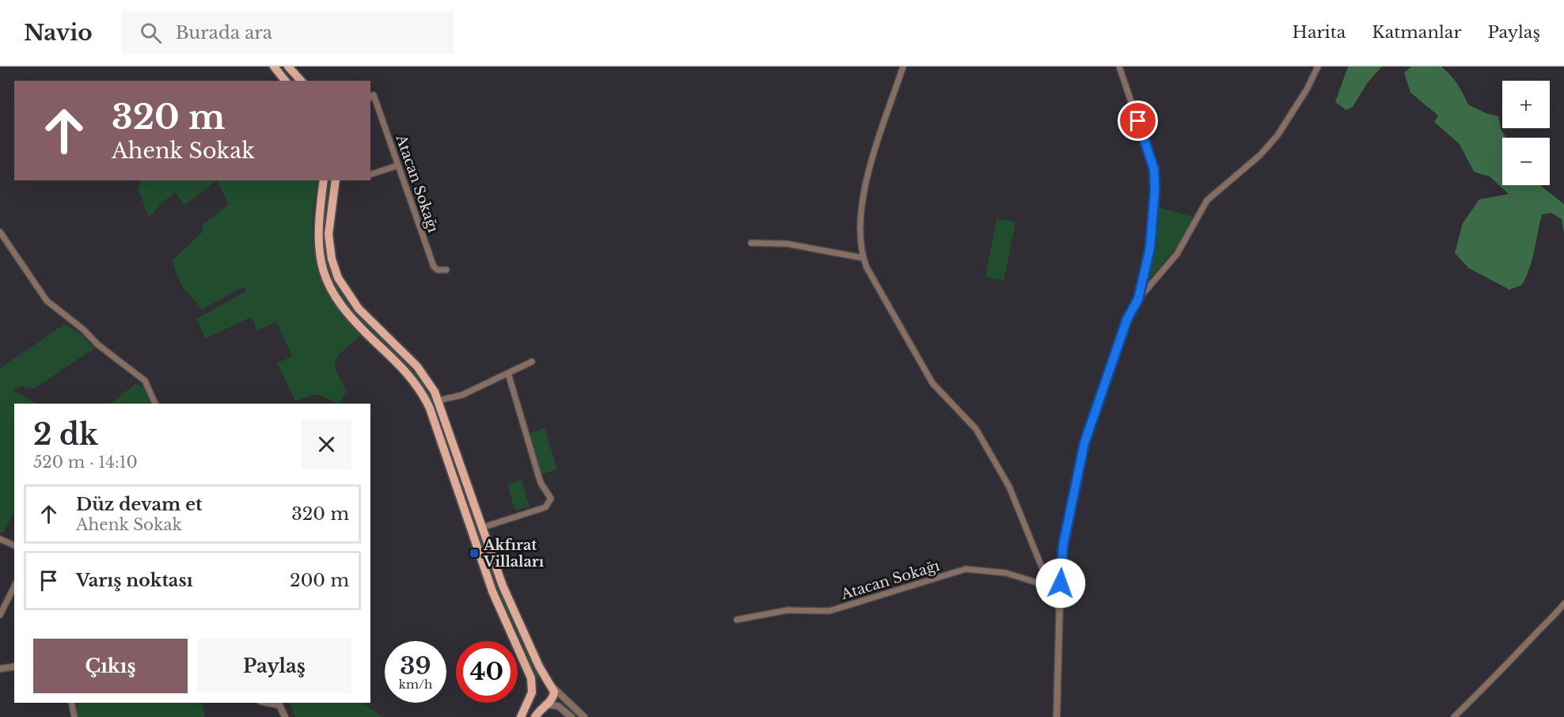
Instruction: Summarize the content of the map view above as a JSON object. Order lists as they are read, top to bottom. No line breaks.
{"streets":{"street":["Atacan Sokağı"]},"places":{"transit":["Akfırat Villaları"]},"page":{"header":"Navio","search":"Burada ara","nav":["Harita","Katmanlar","Paylaş"],"map_buttons":["+","−"],"turn":["320 m","Ahenk Sokak"],"heading":["2 dk","520 m · 14:10"],"list":[{"name":"Düz devam et","note":"Ahenk Sokak","value":"320 m"},{"name":"Varış noktası","value":"200 m"}],"buttons":["Çıkış","Paylaş"],"speed":"39 km/h","limit":"40"}}
